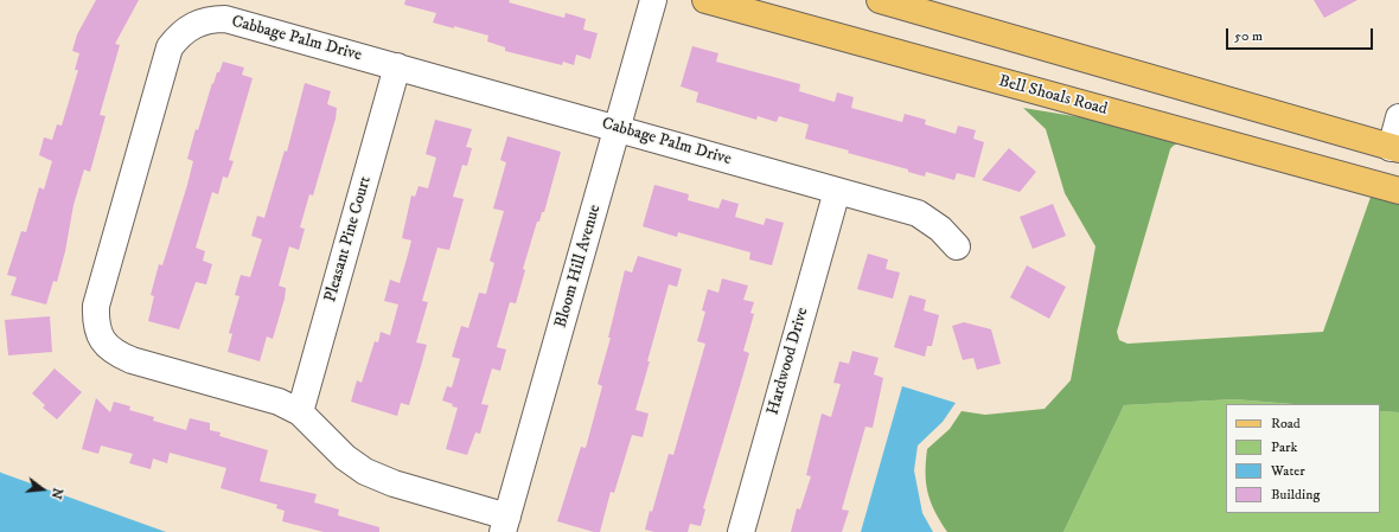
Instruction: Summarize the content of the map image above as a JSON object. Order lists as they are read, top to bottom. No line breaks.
{"streets":{"main road":["Bell Shoals Road"],"street":["Cabbage Palm Drive","Pleasant Pine Court","Bloom Hill Avenue","Hardwood Drive"]},"crossings":[["Cabbage Palm Drive","Pleasant Pine Court"],["Cabbage Palm Drive","Bloom Hill Avenue"],["Cabbage Palm Drive","Hardwood Drive"]],"legend":["Road","Park","Water","Building"],"scale_bar":"50 m","north":"right"}
